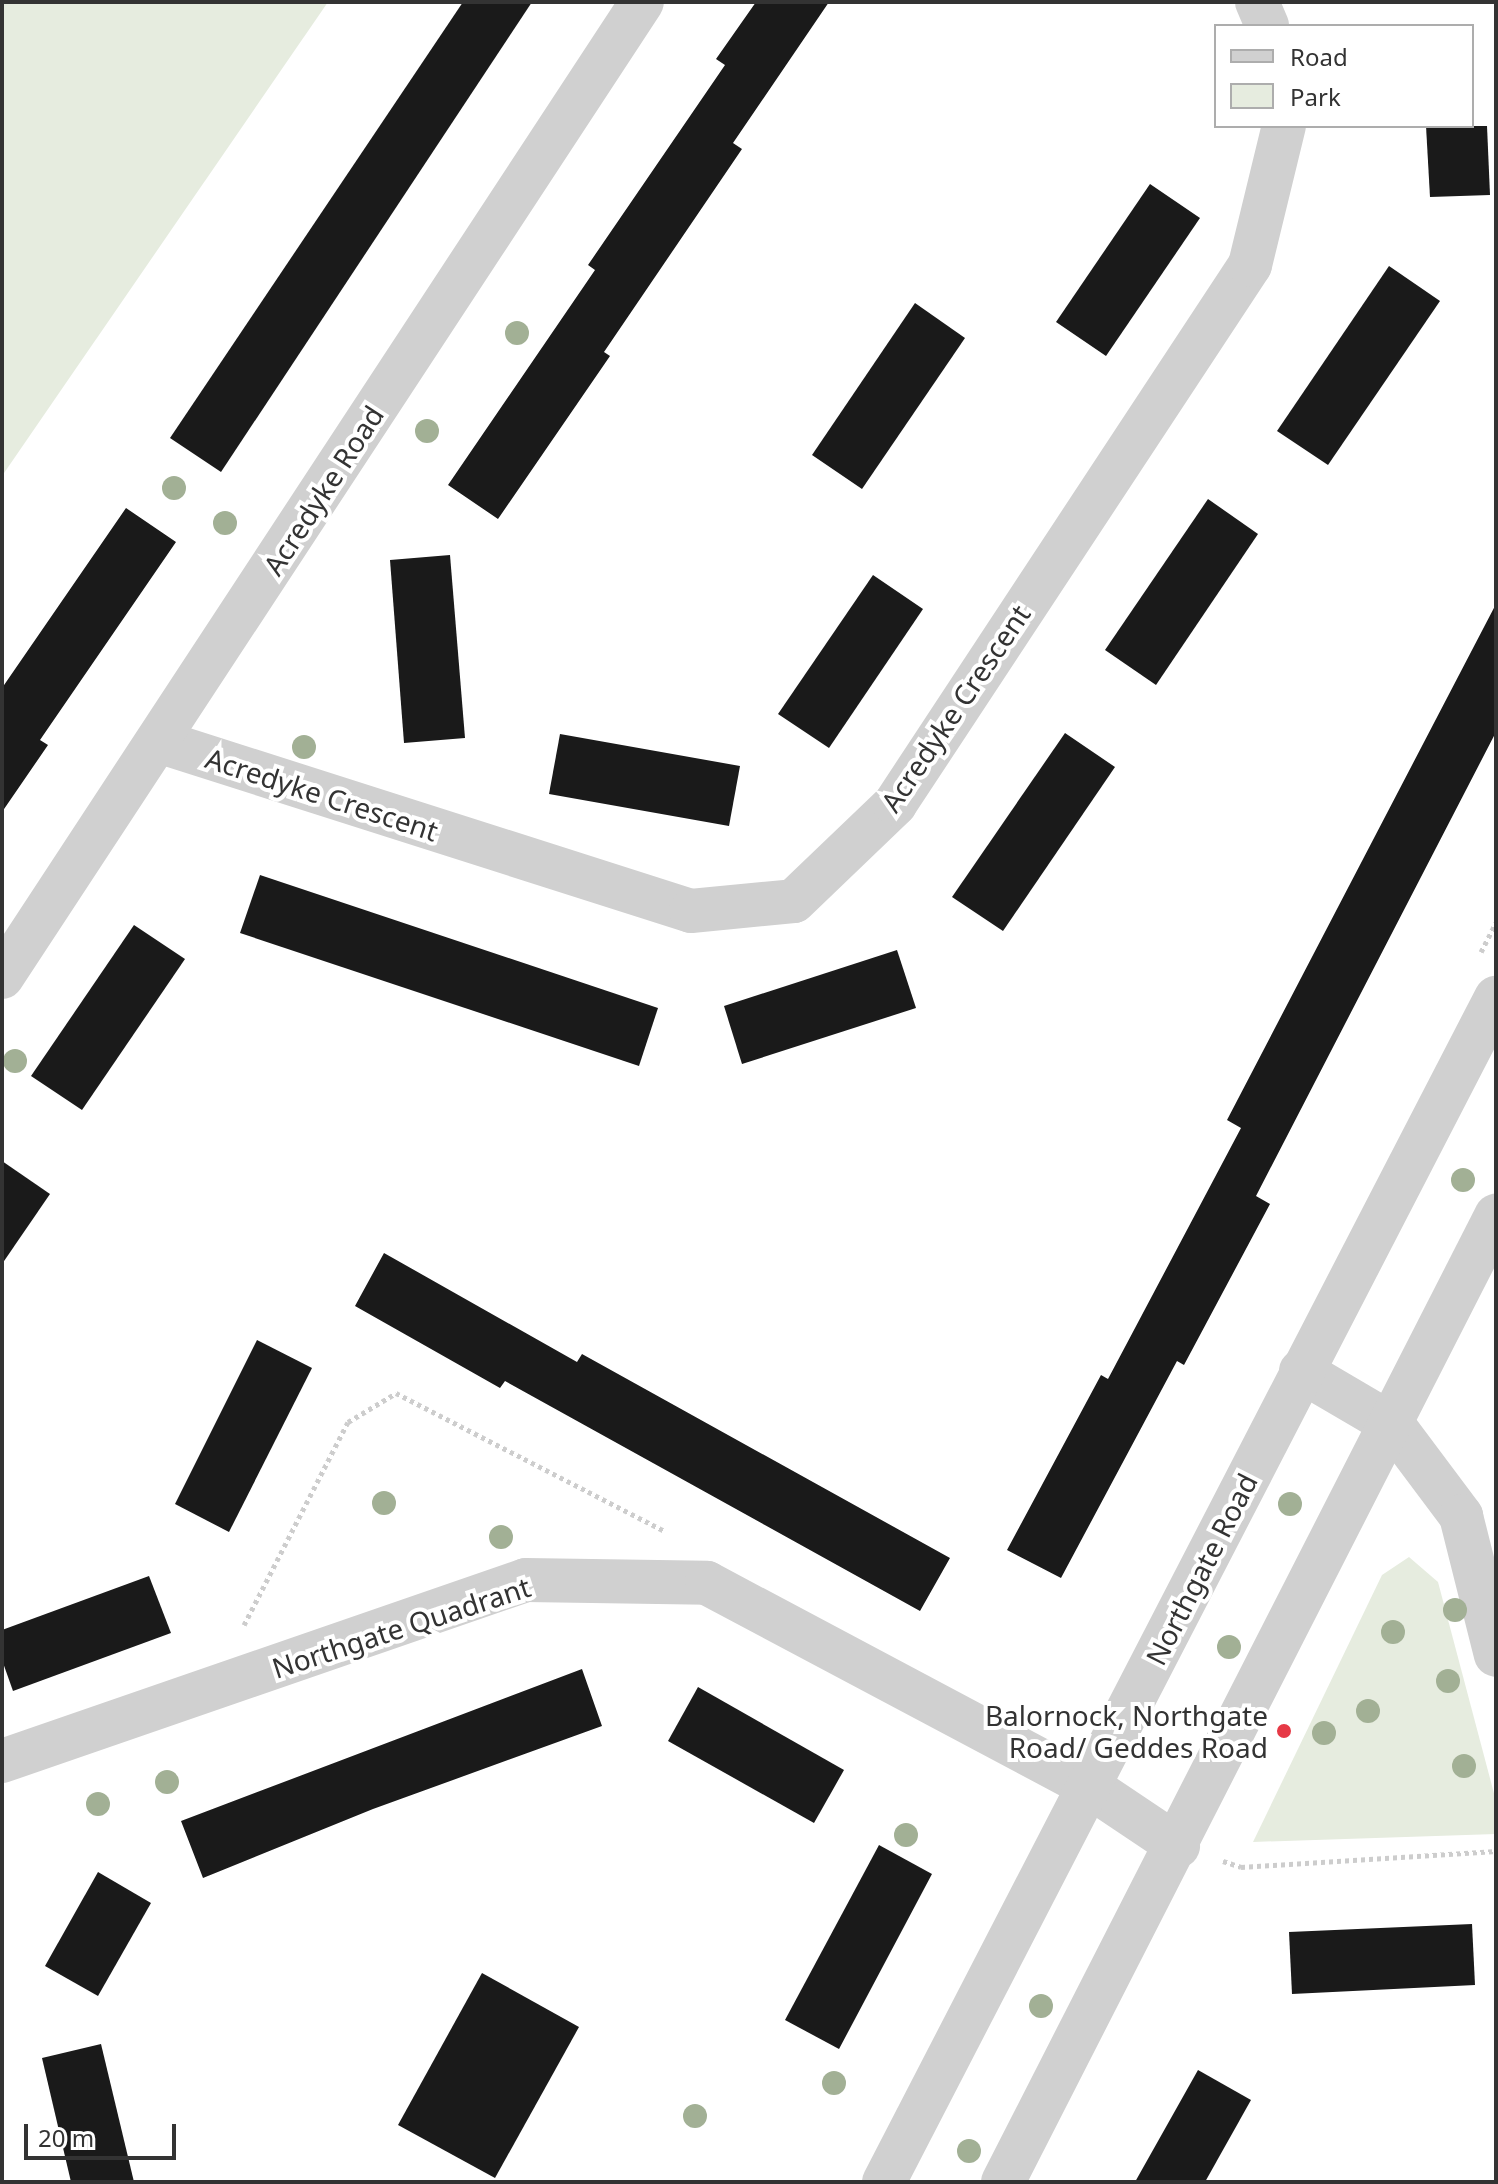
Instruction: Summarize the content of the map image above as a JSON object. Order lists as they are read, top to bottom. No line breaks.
{"streets":{"street":["Acredyke Road","Acredyke Crescent","Northgate Road","Northgate Quadrant"]},"crossings":[["Acredyke Road","Acredyke Crescent"],["Northgate Road","Northgate Quadrant"]],"places":["Balornock, Northgate Road/ Geddes Road"],"legend":["Road","Park"],"scale_bar":"20 m"}
